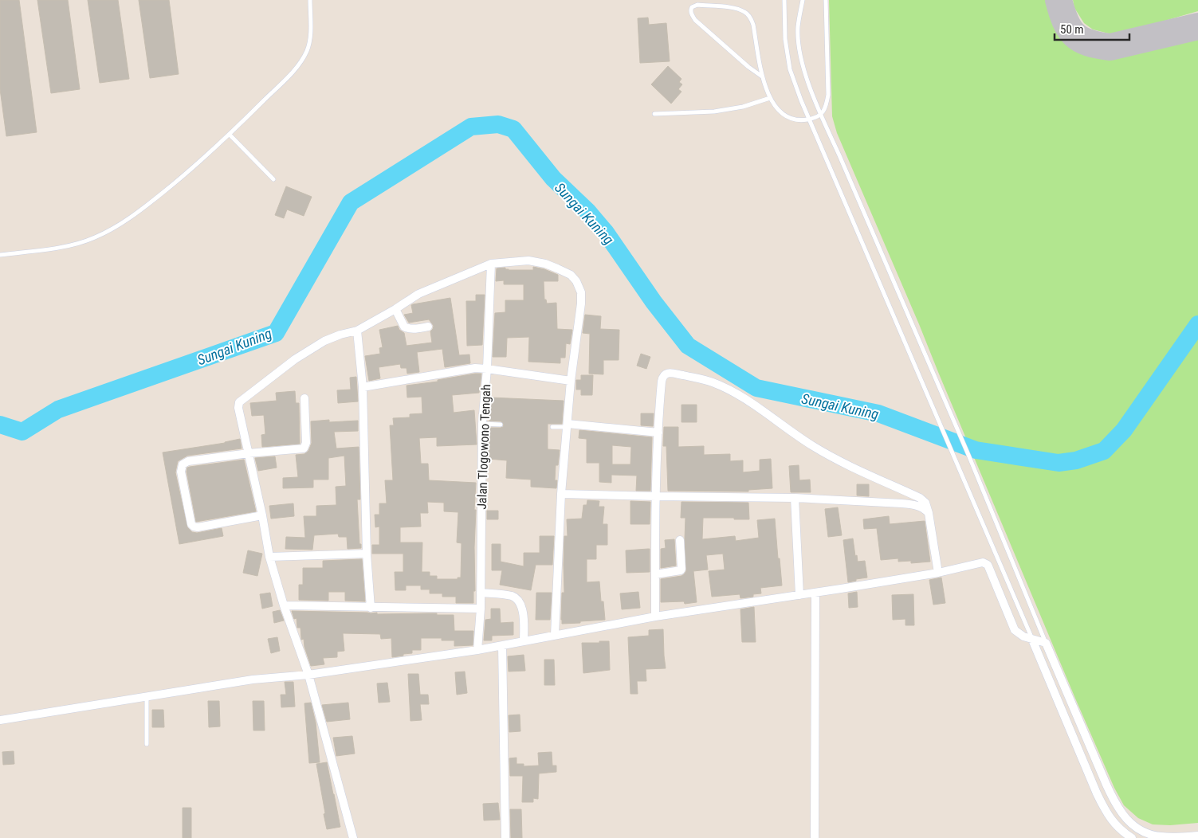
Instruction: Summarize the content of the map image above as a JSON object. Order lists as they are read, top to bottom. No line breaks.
{"streets":{"street":["Jalan Tlogowono Tengah"]},"water":["Sungai Kuning"],"scale_bar":"50 m"}
